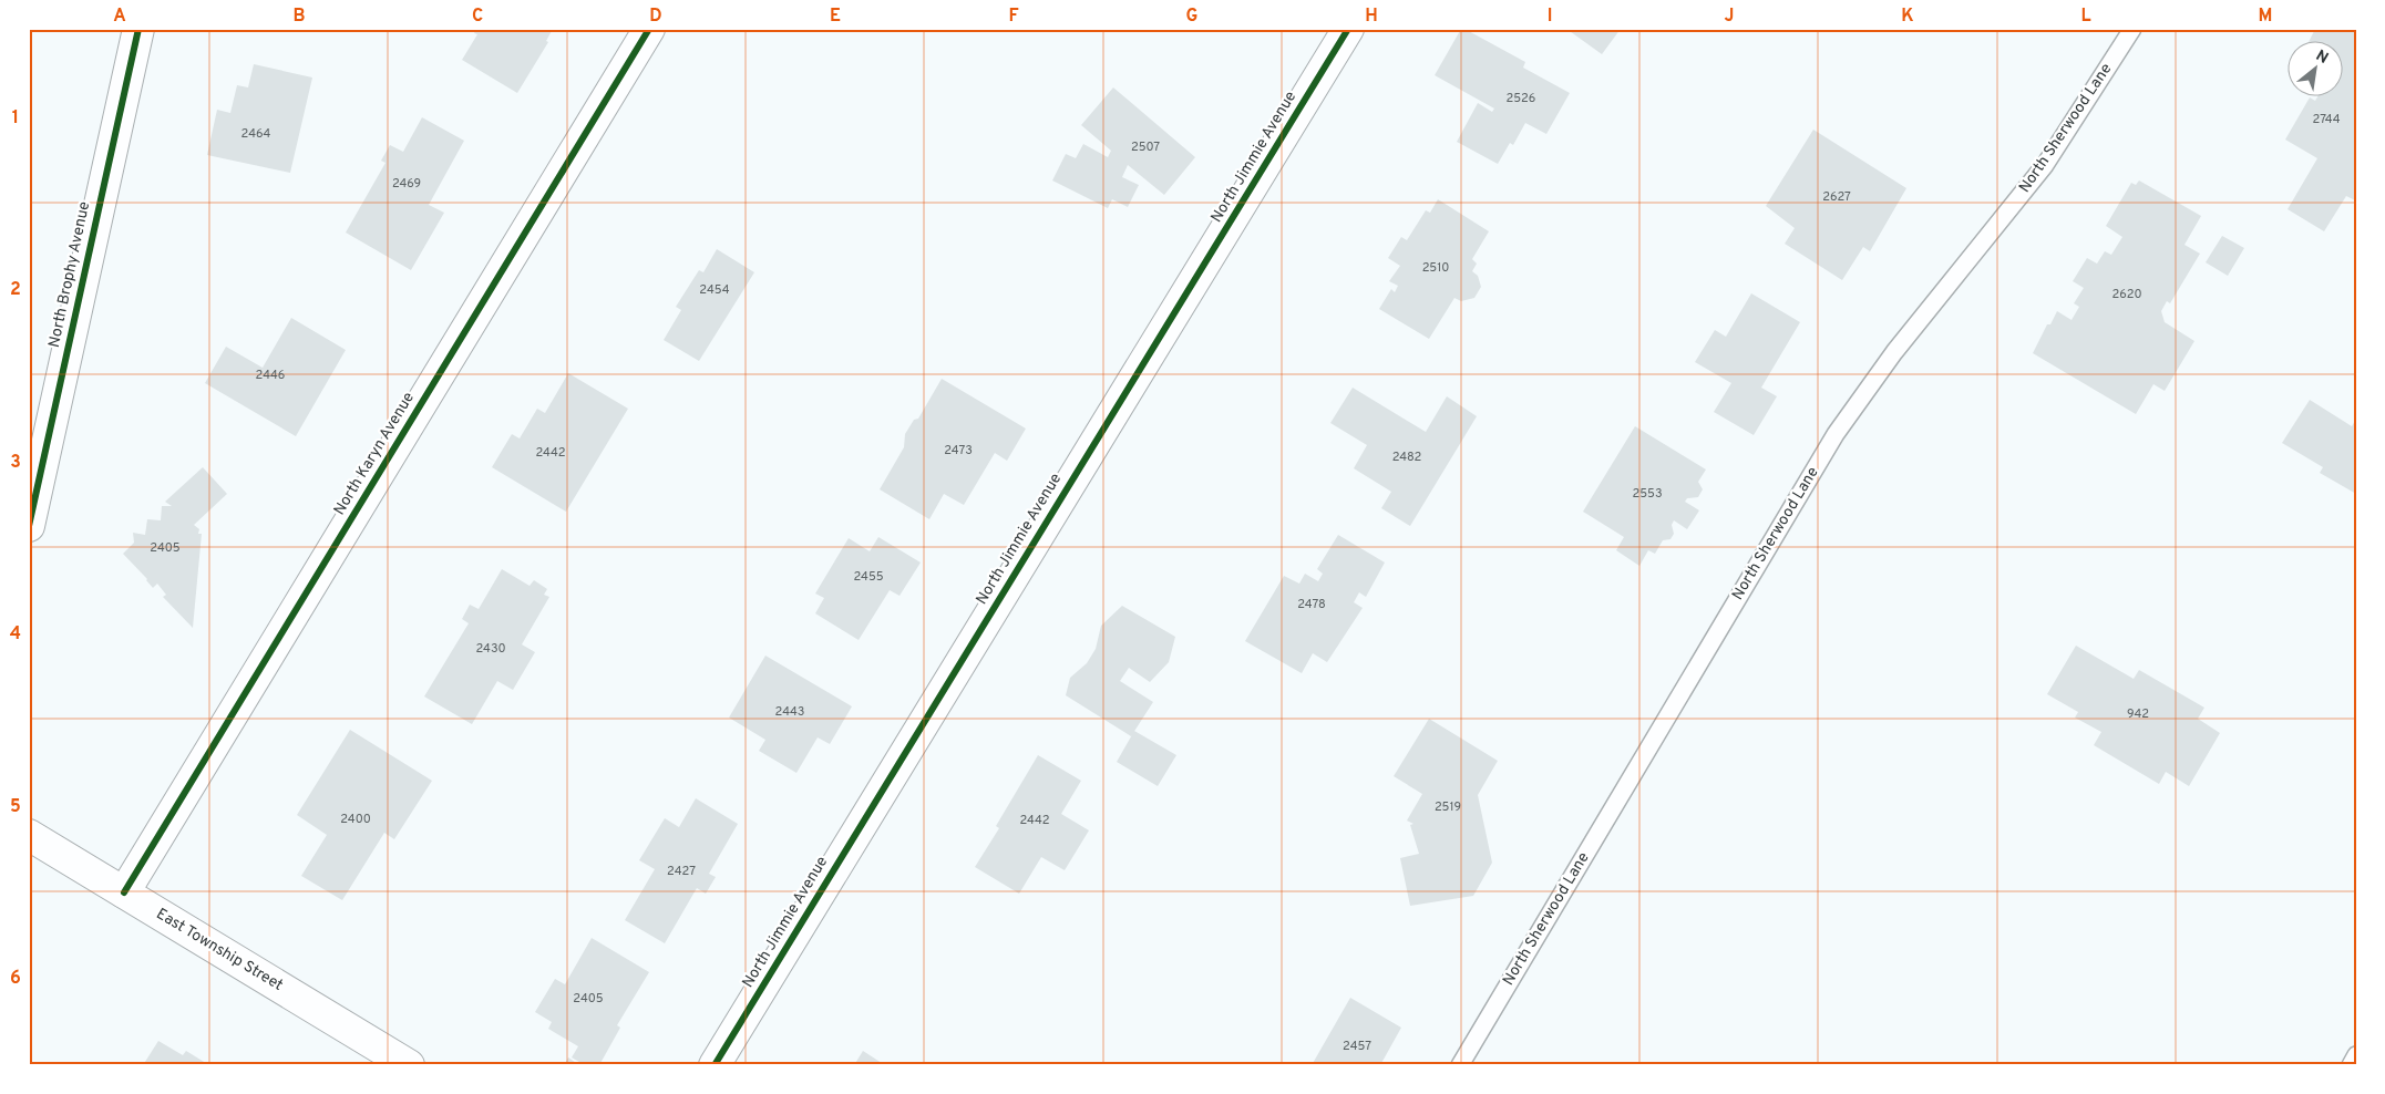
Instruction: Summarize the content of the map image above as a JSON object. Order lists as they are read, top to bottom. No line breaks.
{"streets":{"street":["North Jimmie Avenue","North Brophy Avenue","North Karyn Avenue","East Township Street"],"lane":["North Sherwood Lane"]},"crossings":[["North Karyn Avenue","East Township Street"]],"house_numbers":["2526","2744","2464","2507","2469","2627","2510","2454","2620","2446","2473","2442","2482","2553","2405","2455","2478","2430","2443","942","2519","2400","2442","2427","2405","2457"],"north":"top right","grid":{"columns":["A","B","C","D","E","F","G","H","I","J","K","L","M"],"rows":["1","2","3","4","5","6"]}}
